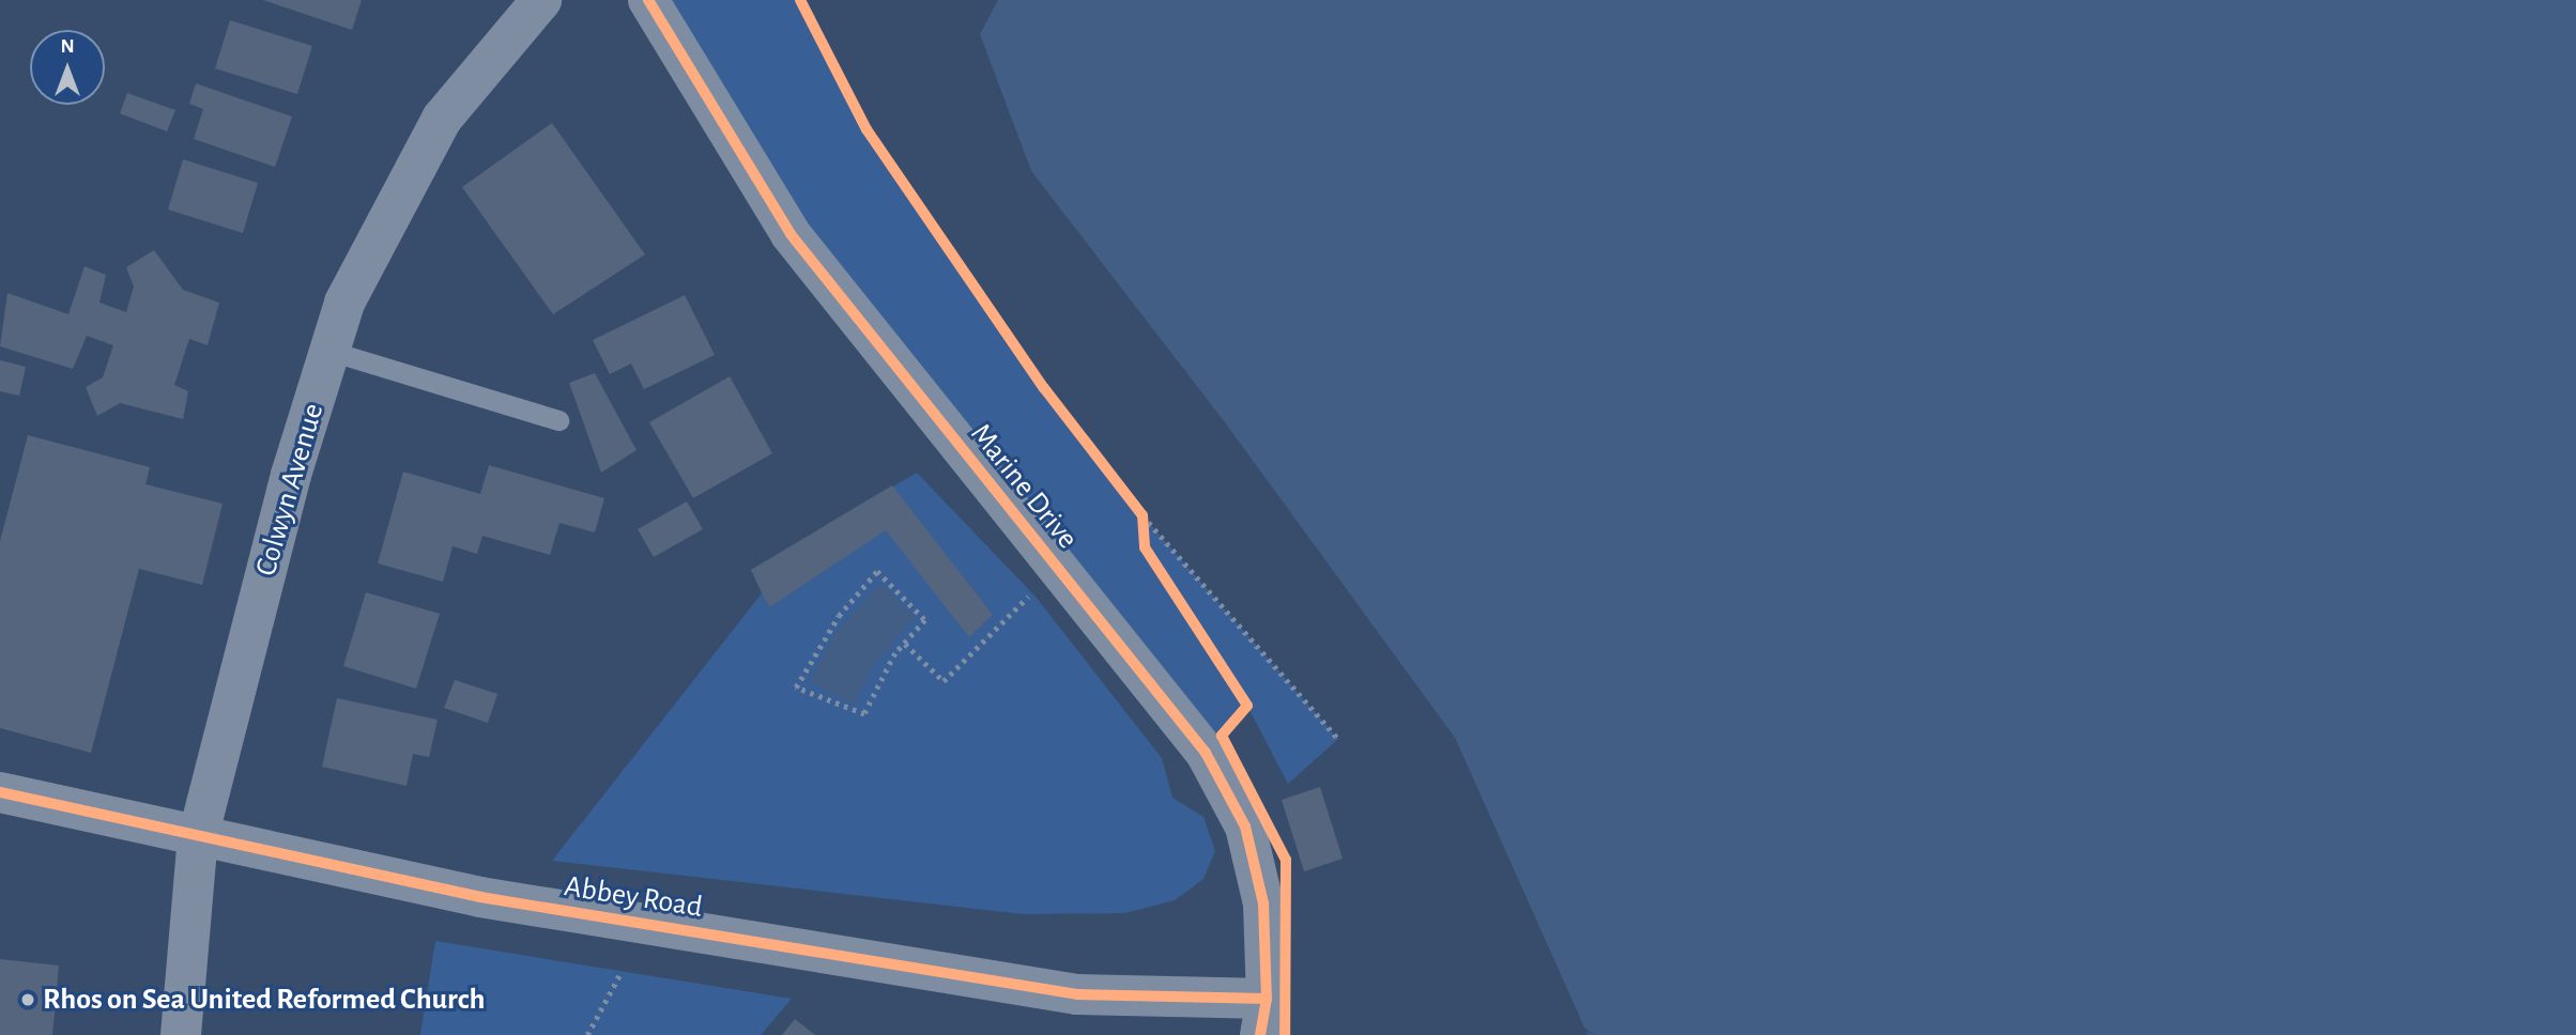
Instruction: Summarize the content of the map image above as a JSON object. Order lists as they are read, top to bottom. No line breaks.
{"streets":{"street":["Marine Drive","Colwyn Avenue","Abbey Road"]},"crossings":[["Marine Drive","Abbey Road"],["Colwyn Avenue","Abbey Road"]],"places":["Rhos on Sea United Reformed Church"],"north":"top"}
